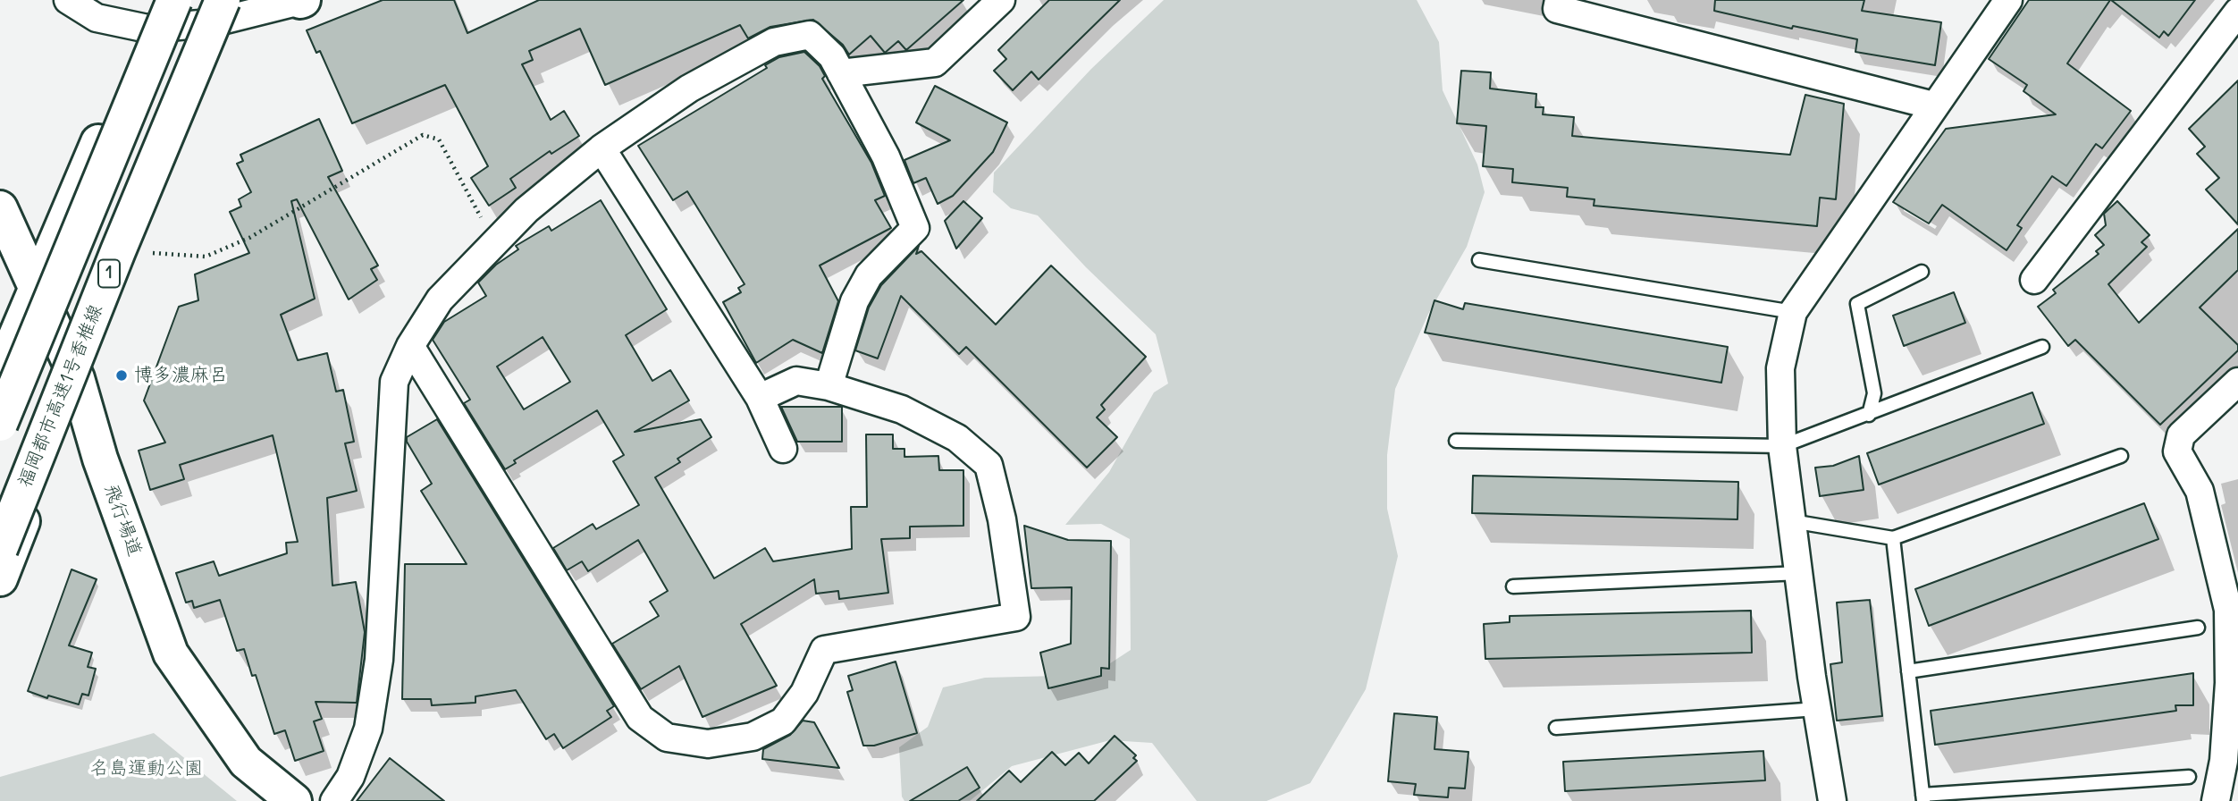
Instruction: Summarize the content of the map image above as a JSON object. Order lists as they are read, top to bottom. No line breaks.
{"streets":{"main road":["1","福岡都市高速1号香椎線","飛行場道"]},"parks":["名島運動公園"],"places":["博多濃麻呂"]}
